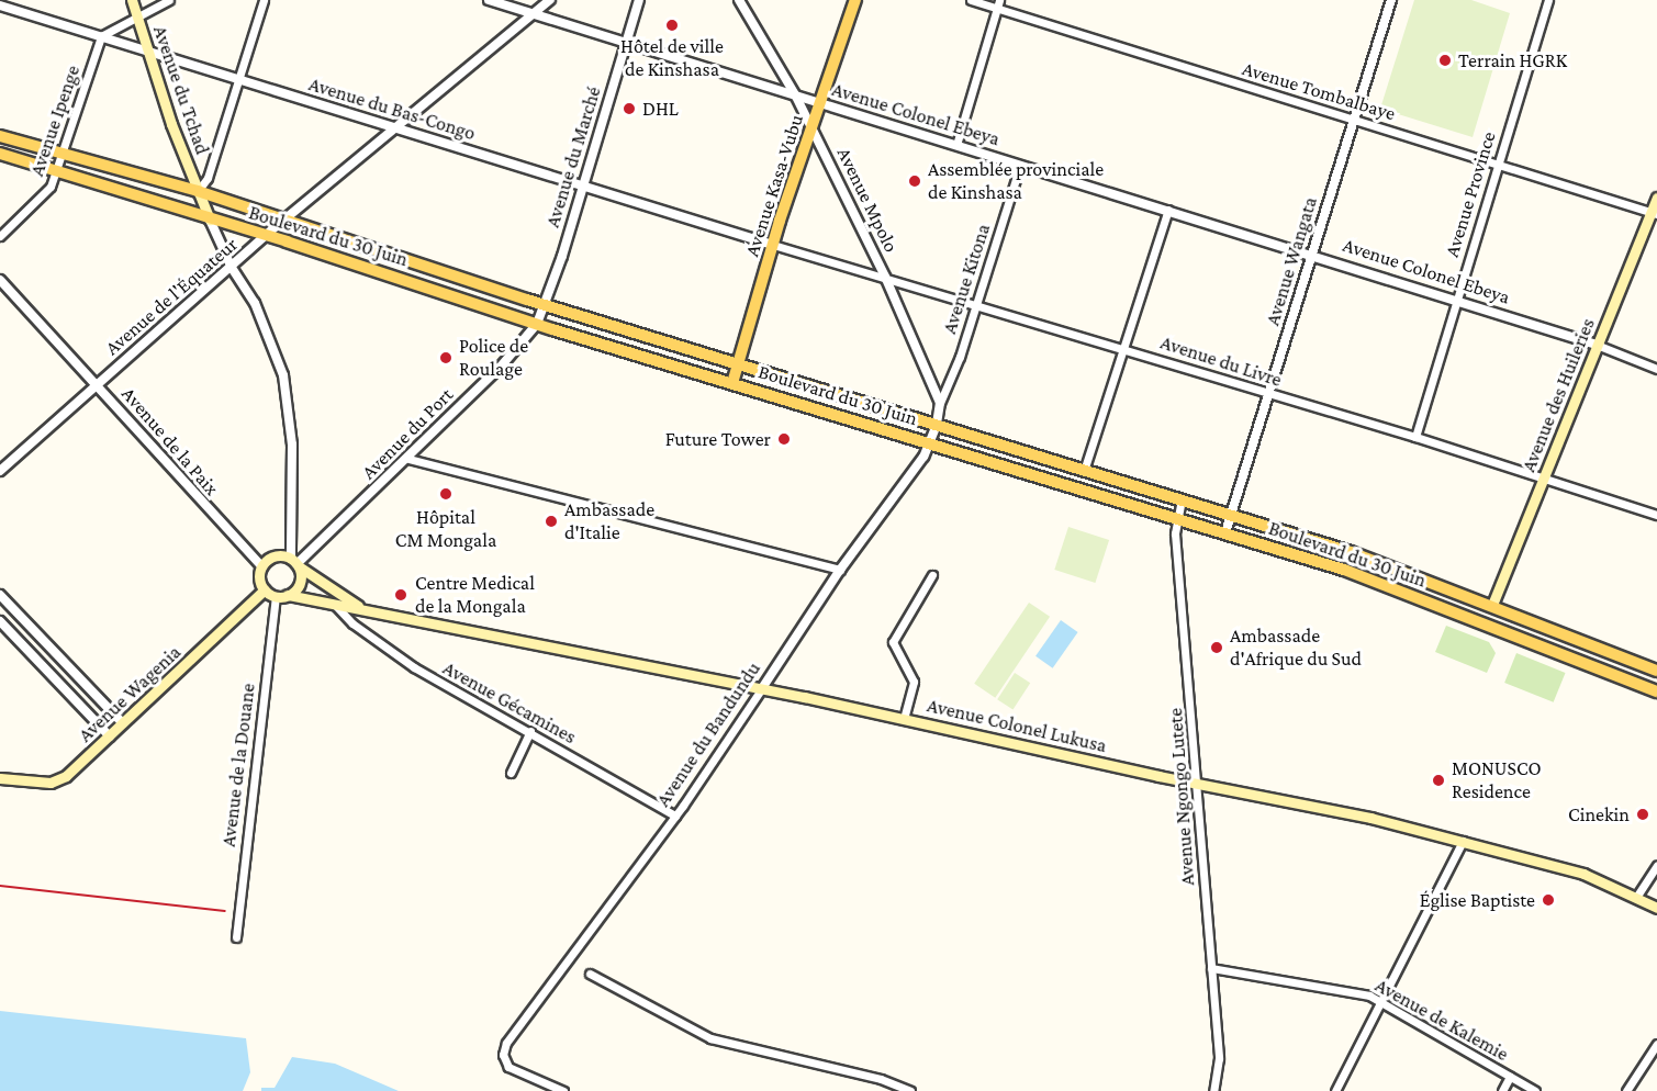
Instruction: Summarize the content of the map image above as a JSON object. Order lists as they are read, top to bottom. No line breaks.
{"streets":{"main road":["Avenue du Tchad","Avenue Kasa-Vubu","Boulevard du 30 Juin","Avenue des Huileries","Avenue Wagenia","Avenue Colonel Lukusa"],"street":["Avenue Tombalbaye","Avenue du Bas-Congo","Avenue Colonel Ebeya","Avenue Ipenge","Avenue du Marché","Avenue Province","Avenue Mpolo","Avenue Wangata","Avenue Kitona","Avenue de l'Équateur","Avenue du Livre","Avenue du Port","Avenue de la Paix","Avenue Gécamines","Avenue du Bandundu","Avenue de la Douane","Avenue Ngongo Lutete","Avenue de Kalemie"]},"crossings":[["Avenue du Tchad","Avenue du Bas-Congo"],["Avenue du Tchad","Boulevard du 30 Juin"],["Avenue Tombalbaye","Avenue Province"],["Avenue Tombalbaye","Avenue Wangata"],["Avenue Tombalbaye","Avenue des Huileries"],["Avenue du Bas-Congo","Avenue Ipenge"],["Avenue du Bas-Congo","Avenue du Marché"],["Avenue du Bas-Congo","Avenue Kasa-Vubu"],["Avenue du Bas-Congo","Avenue de l'Équateur"],["Avenue du Bas-Congo","Avenue du Livre"],["Avenue Colonel Ebeya","Avenue du Marché"],["Avenue Colonel Ebeya","Avenue Kasa-Vubu"],["Avenue Colonel Ebeya","Avenue Province"],["Avenue Colonel Ebeya","Avenue Mpolo"],["Avenue Colonel Ebeya","Avenue Wangata"],["Avenue Colonel Ebeya","Avenue Kitona"],["Avenue Colonel Ebeya","Avenue de l'Équateur"],["Avenue Colonel Ebeya","Avenue des Huileries"],["Avenue Ipenge","Boulevard du 30 Juin"],["Avenue du Marché","Boulevard du 30 Juin"],["Avenue du Marché","Avenue du Port"],["Avenue Kasa-Vubu","Avenue Mpolo"],["Avenue Kasa-Vubu","Boulevard du 30 Juin"],["Avenue Kasa-Vubu","Avenue du Livre"],["Avenue Province","Avenue du Livre"],["Avenue Mpolo","Avenue Kitona"],["Avenue Mpolo","Avenue du Livre"],["Boulevard du 30 Juin","Avenue Wangata"],["Boulevard du 30 Juin","Avenue de l'Équateur"],["Boulevard du 30 Juin","Avenue des Huileries"],["Boulevard du 30 Juin","Avenue du Port"],["Boulevard du 30 Juin","Avenue du Bandundu"],["Boulevard du 30 Juin","Avenue Ngongo Lutete"],["Avenue Wangata","Avenue du Livre"],["Avenue Kitona","Avenue du Livre"],["Avenue de l'Équateur","Avenue de la Paix"],["Avenue du Livre","Avenue des Huileries"],["Avenue du Port","Avenue de la Paix"],["Avenue du Port","Avenue Wagenia"],["Avenue du Port","Avenue Colonel Lukusa"],["Avenue du Port","Avenue de la Douane"],["Avenue de la Paix","Avenue Wagenia"],["Avenue de la Paix","Avenue Colonel Lukusa"],["Avenue de la Paix","Avenue de la Douane"],["Avenue Wagenia","Avenue Colonel Lukusa"],["Avenue Wagenia","Avenue de la Douane"],["Avenue Gécamines","Avenue Colonel Lukusa"],["Avenue Gécamines","Avenue du Bandundu"],["Avenue Colonel Lukusa","Avenue du Bandundu"],["Avenue Colonel Lukusa","Avenue de la Douane"],["Avenue Colonel Lukusa","Avenue Ngongo Lutete"],["Avenue Ngongo Lutete","Avenue de Kalemie"]],"places":["Hôtel de ville de Kinshasa","Terrain HGRK","DHL","Assemblée provinciale de Kinshasa","Police de Roulage","Future Tower","Hôpital CM Mongala","Ambassade d'Italie","Centre Medical de la Mongala","Ambassade d'Afrique du Sud","MONUSCO Residence","Cinekin","Église Baptiste"]}
